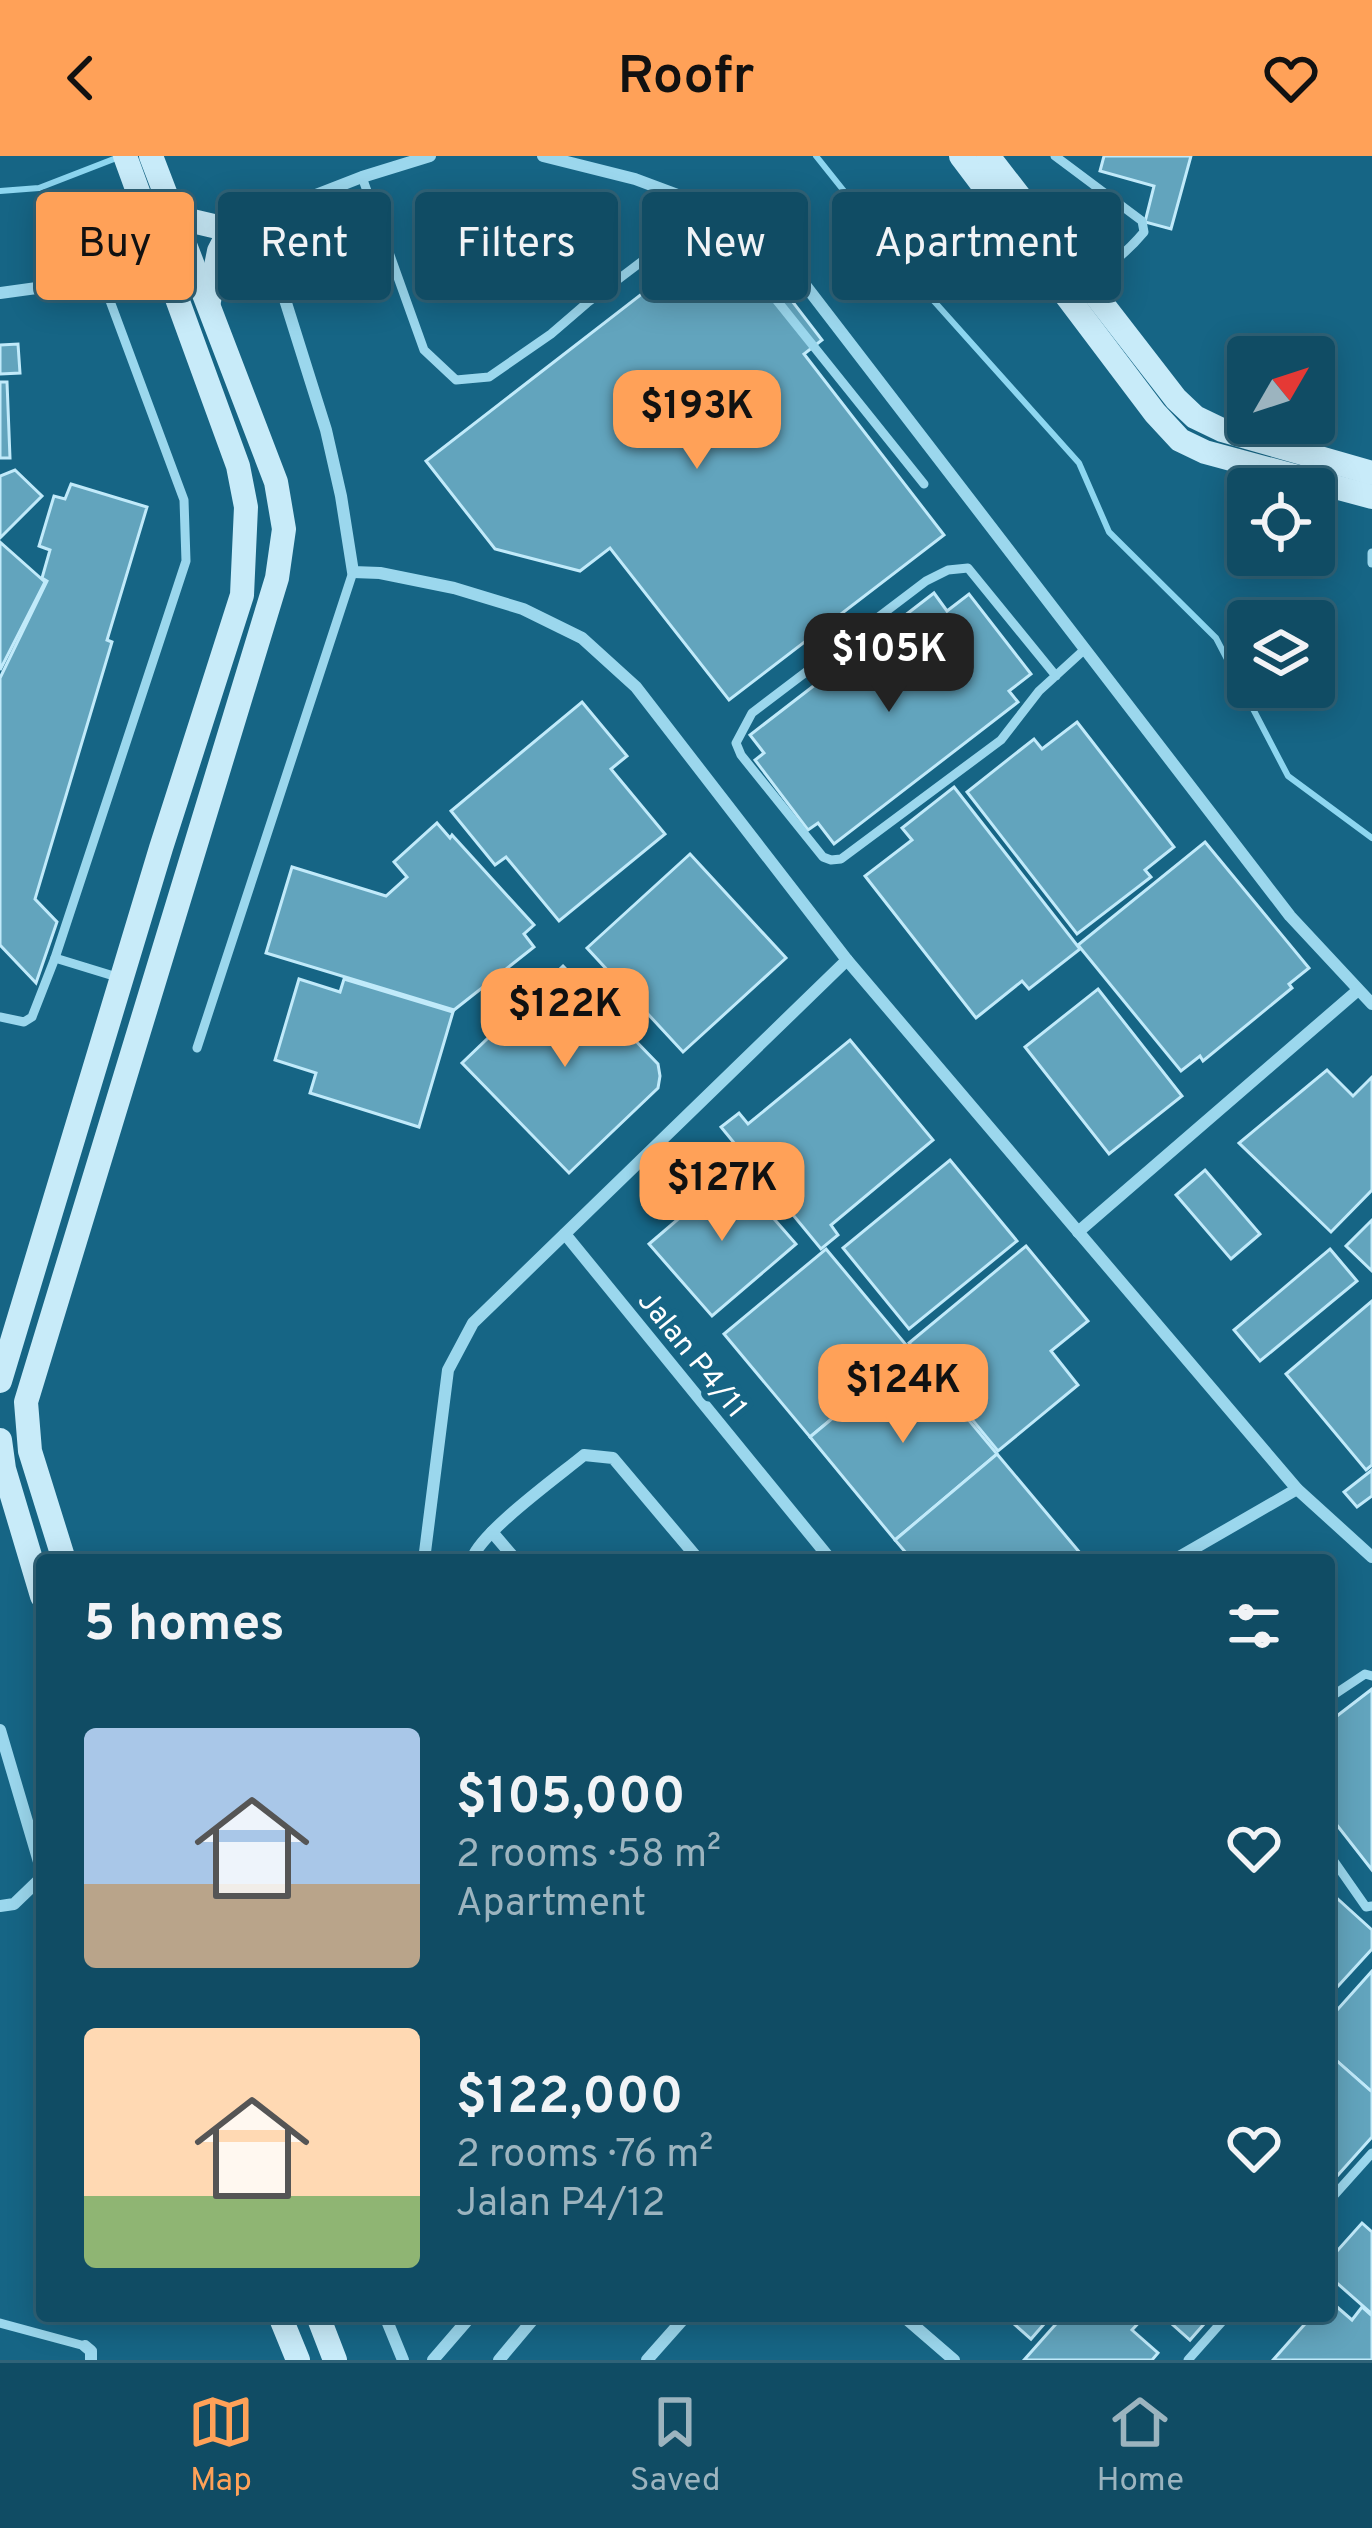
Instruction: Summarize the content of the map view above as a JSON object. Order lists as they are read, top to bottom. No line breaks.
{"streets":{"street":["Jalan P4/11"]},"north":"top right","page":{"header":"Roofr","chip":["Buy","Rent","Filters","New","Apartment"],"price":["$193K","$105K","$122K","$127K","$124K"],"heading":"5 homes","list":[{"name":"$105,000","note":"2 rooms · 58 m² · Apartment"},{"name":"$122,000","note":"2 rooms · 76 m² · Jalan P4/12"}],"tabs":["Map","Saved","Home"]}}
